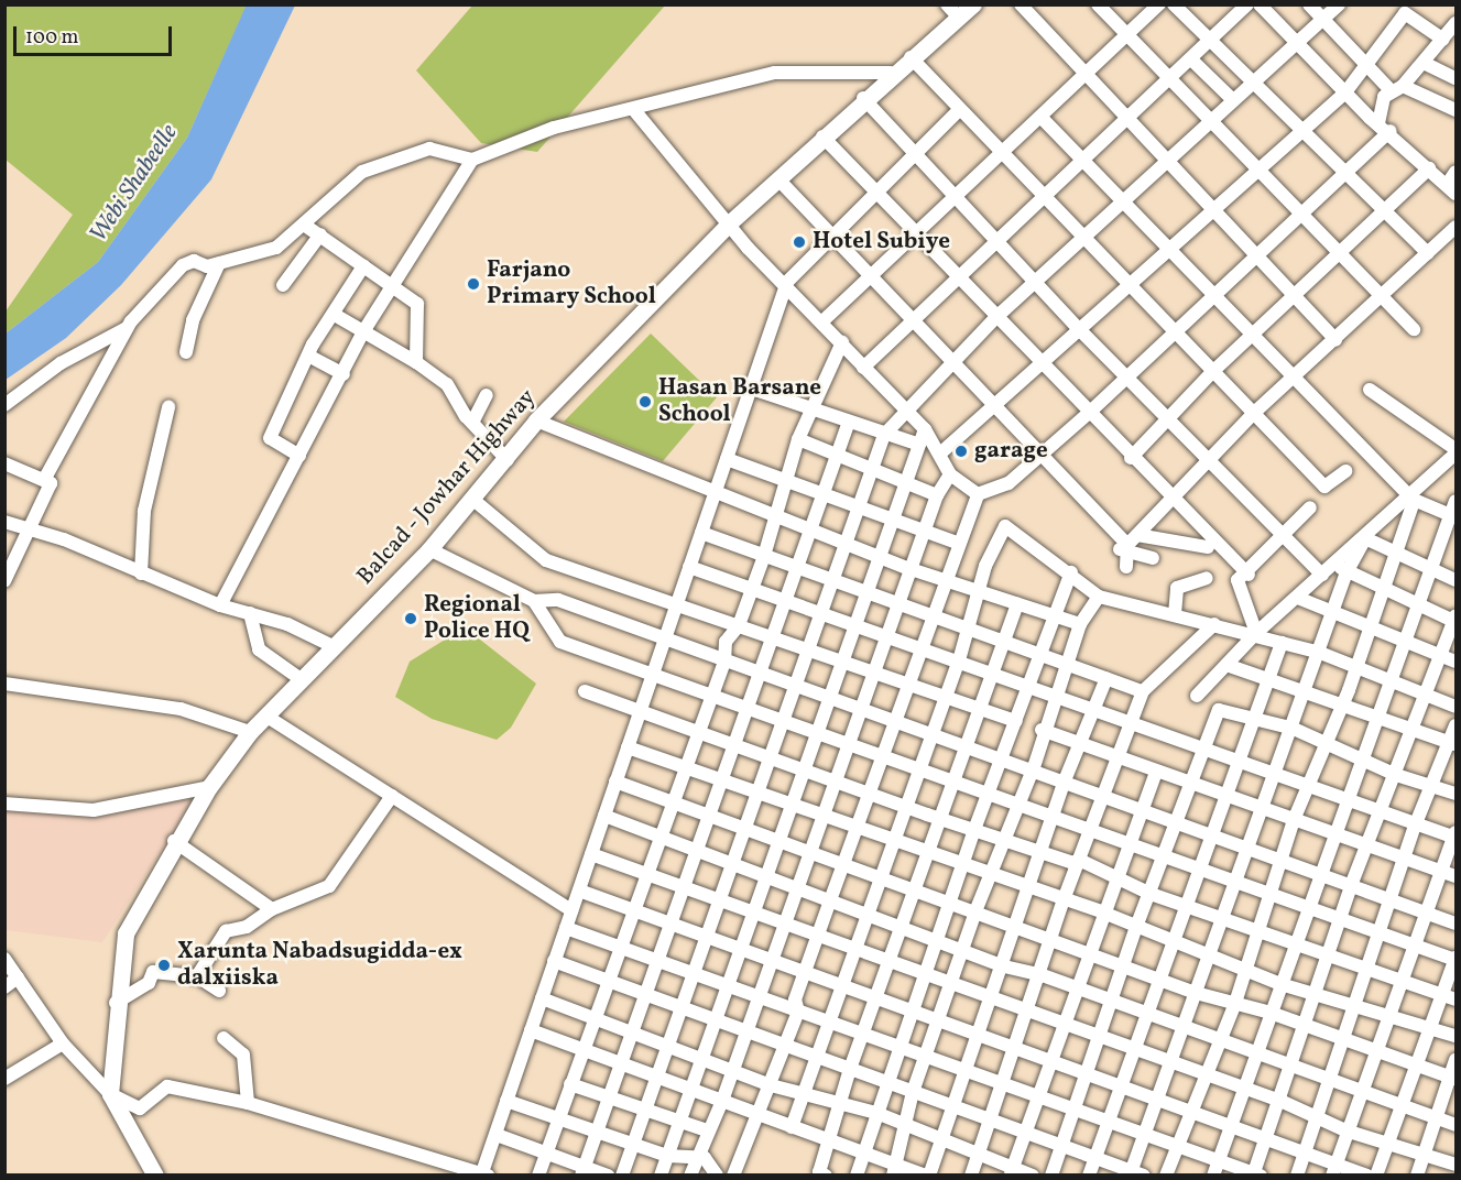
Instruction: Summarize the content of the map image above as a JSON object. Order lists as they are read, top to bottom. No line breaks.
{"streets":{"main road":["Balcad - Jowhar Highway"]},"water":["Webi Shabeelle"],"places":["Hotel Subiye","Farjano Primary School","Hasan Barsane School","garage","Regional Police HQ","Xarunta Nabadsugidda-ex dalxiiska"],"scale_bar":"100 m"}
